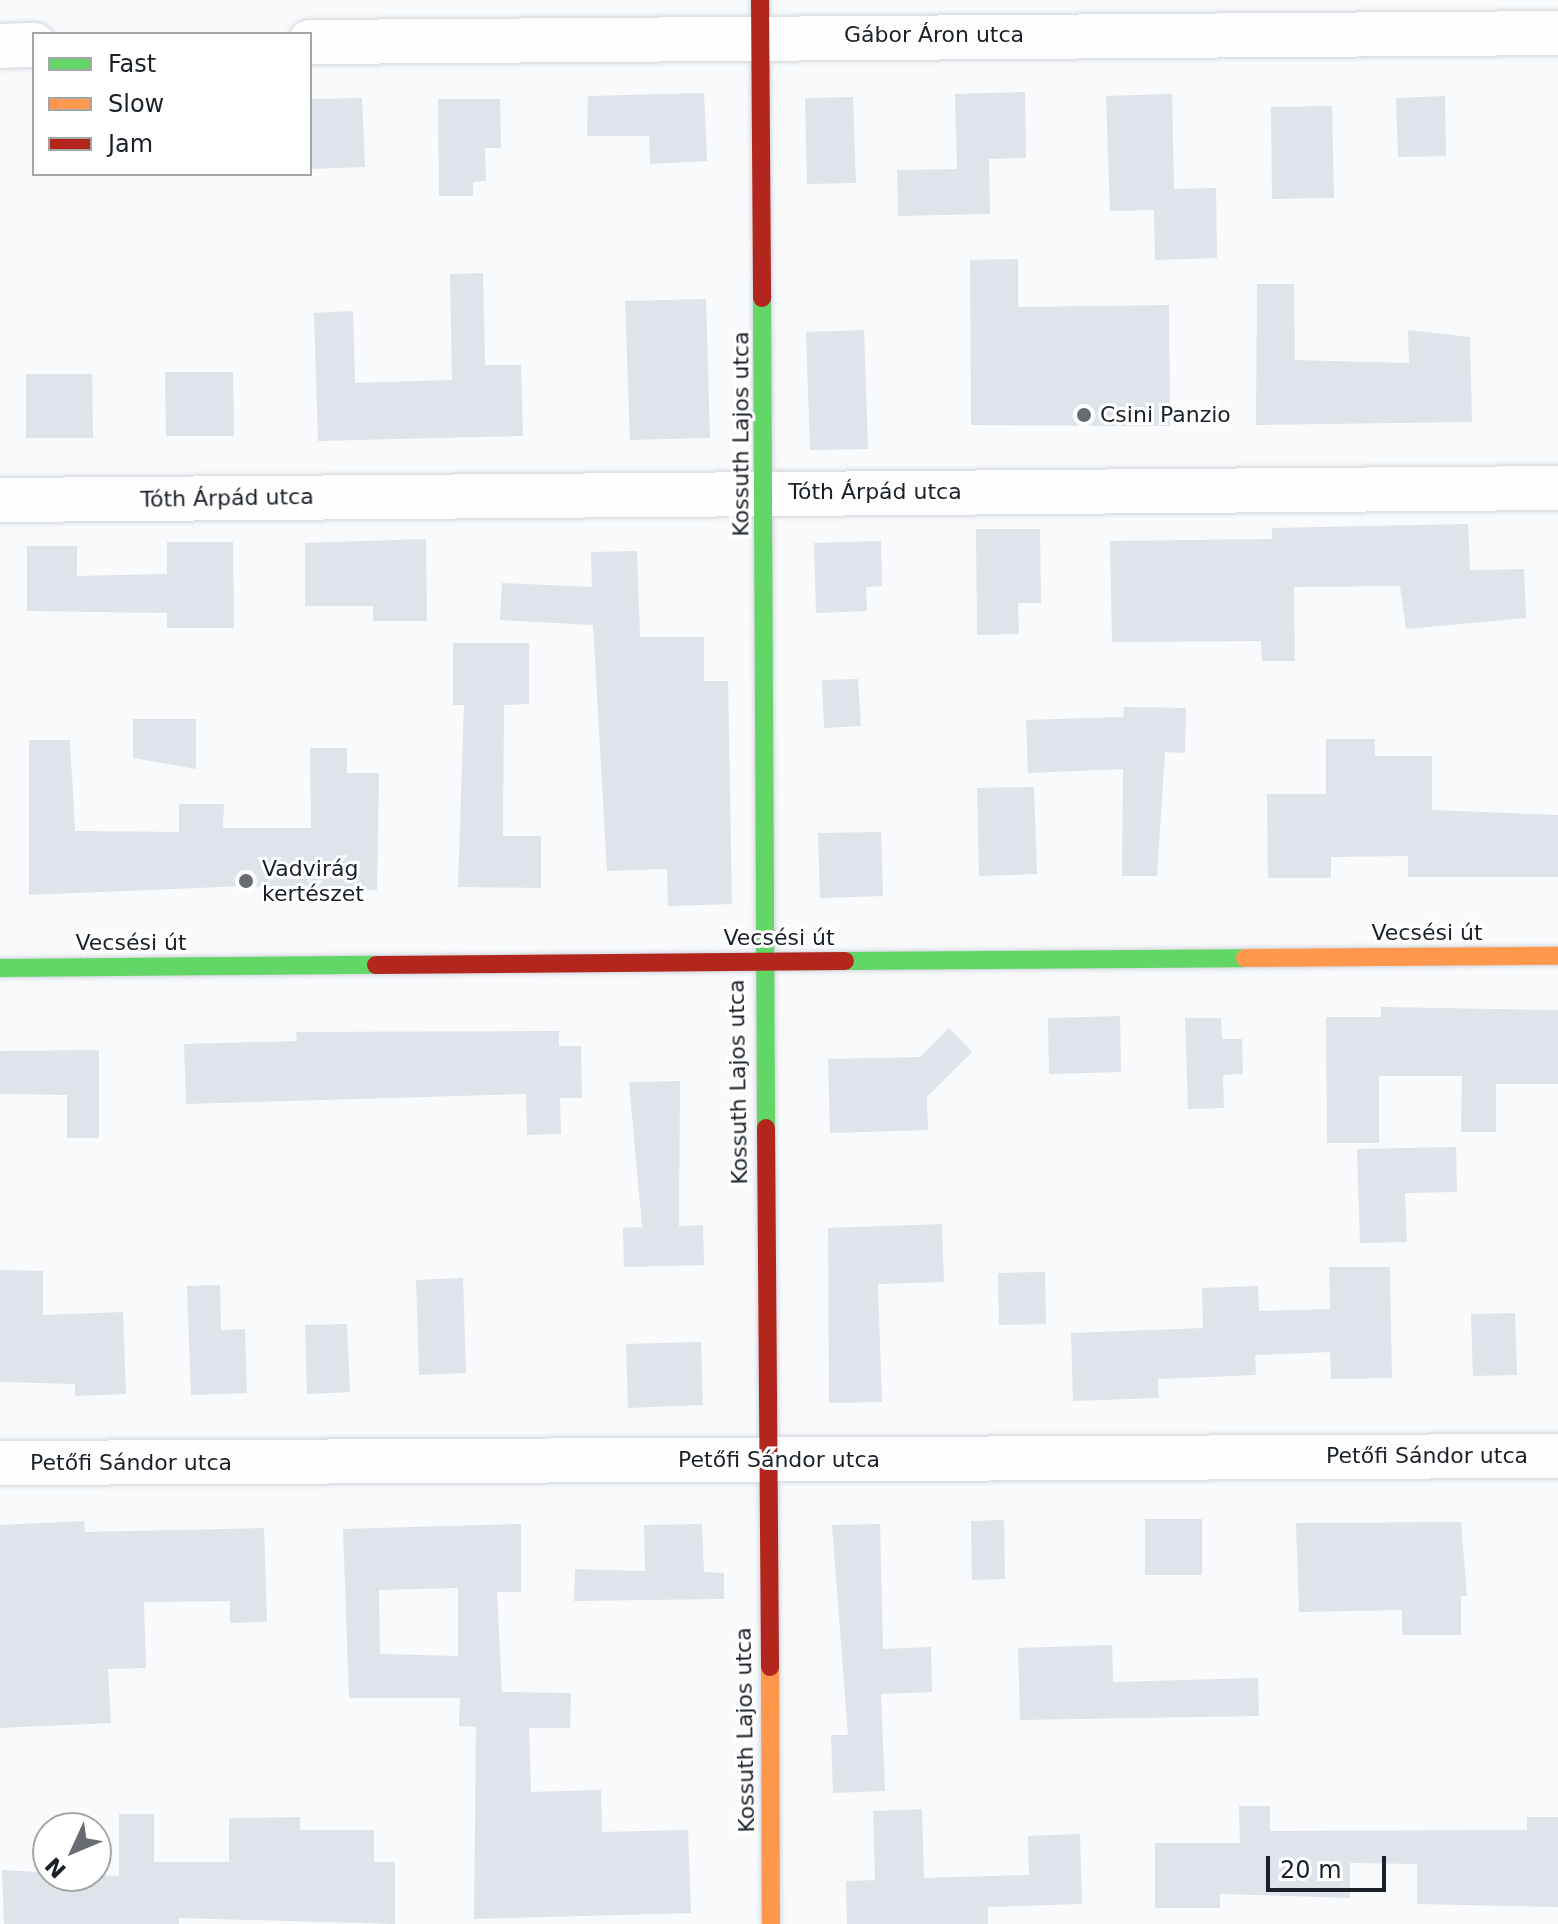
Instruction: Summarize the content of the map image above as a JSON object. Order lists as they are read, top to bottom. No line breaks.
{"streets":{"street":["Gábor Áron utca","Kossuth Lajos utca","Tóth Árpád utca","Vecsési út","Petőfi Sándor utca"]},"crossings":[["Gábor Áron utca","Kossuth Lajos utca"],["Kossuth Lajos utca","Tóth Árpád utca"],["Kossuth Lajos utca","Vecsési út"],["Kossuth Lajos utca","Petőfi Sándor utca"]],"places":["Csini Panzio","Vadvirág kertészet"],"legend":["Fast","Slow","Jam"],"scale_bar":"20 m","north":"bottom left"}
